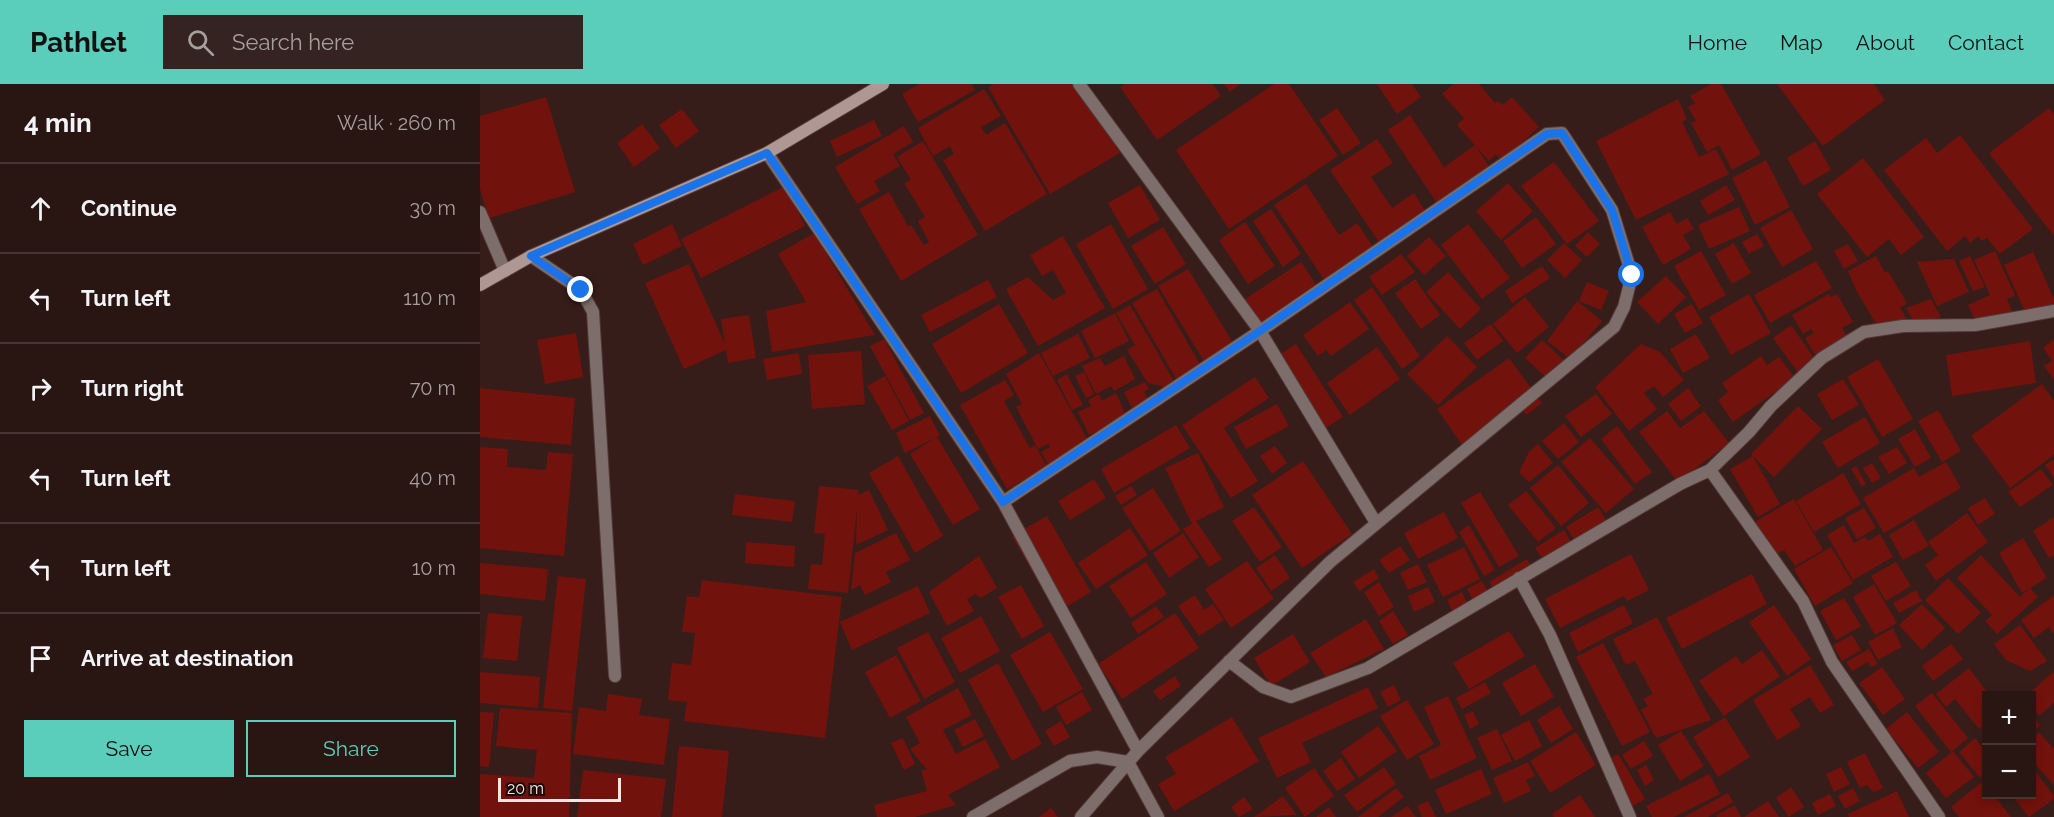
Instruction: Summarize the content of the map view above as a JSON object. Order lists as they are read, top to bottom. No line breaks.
{"scale_bar":"20 m","page":{"header":"Pathlet","search":"Search here","nav":["Home","Map","About","Contact"],"heading":["4 min","Walk · 260 m"],"list":[["Continue","30 m"],["Turn left","110 m"],["Turn right","70 m"],["Turn left","40 m"],["Turn left","10 m"],"Arrive at destination"],"map_buttons":["+","−"],"buttons":["Save","Share"],"scale":"20 m"}}
